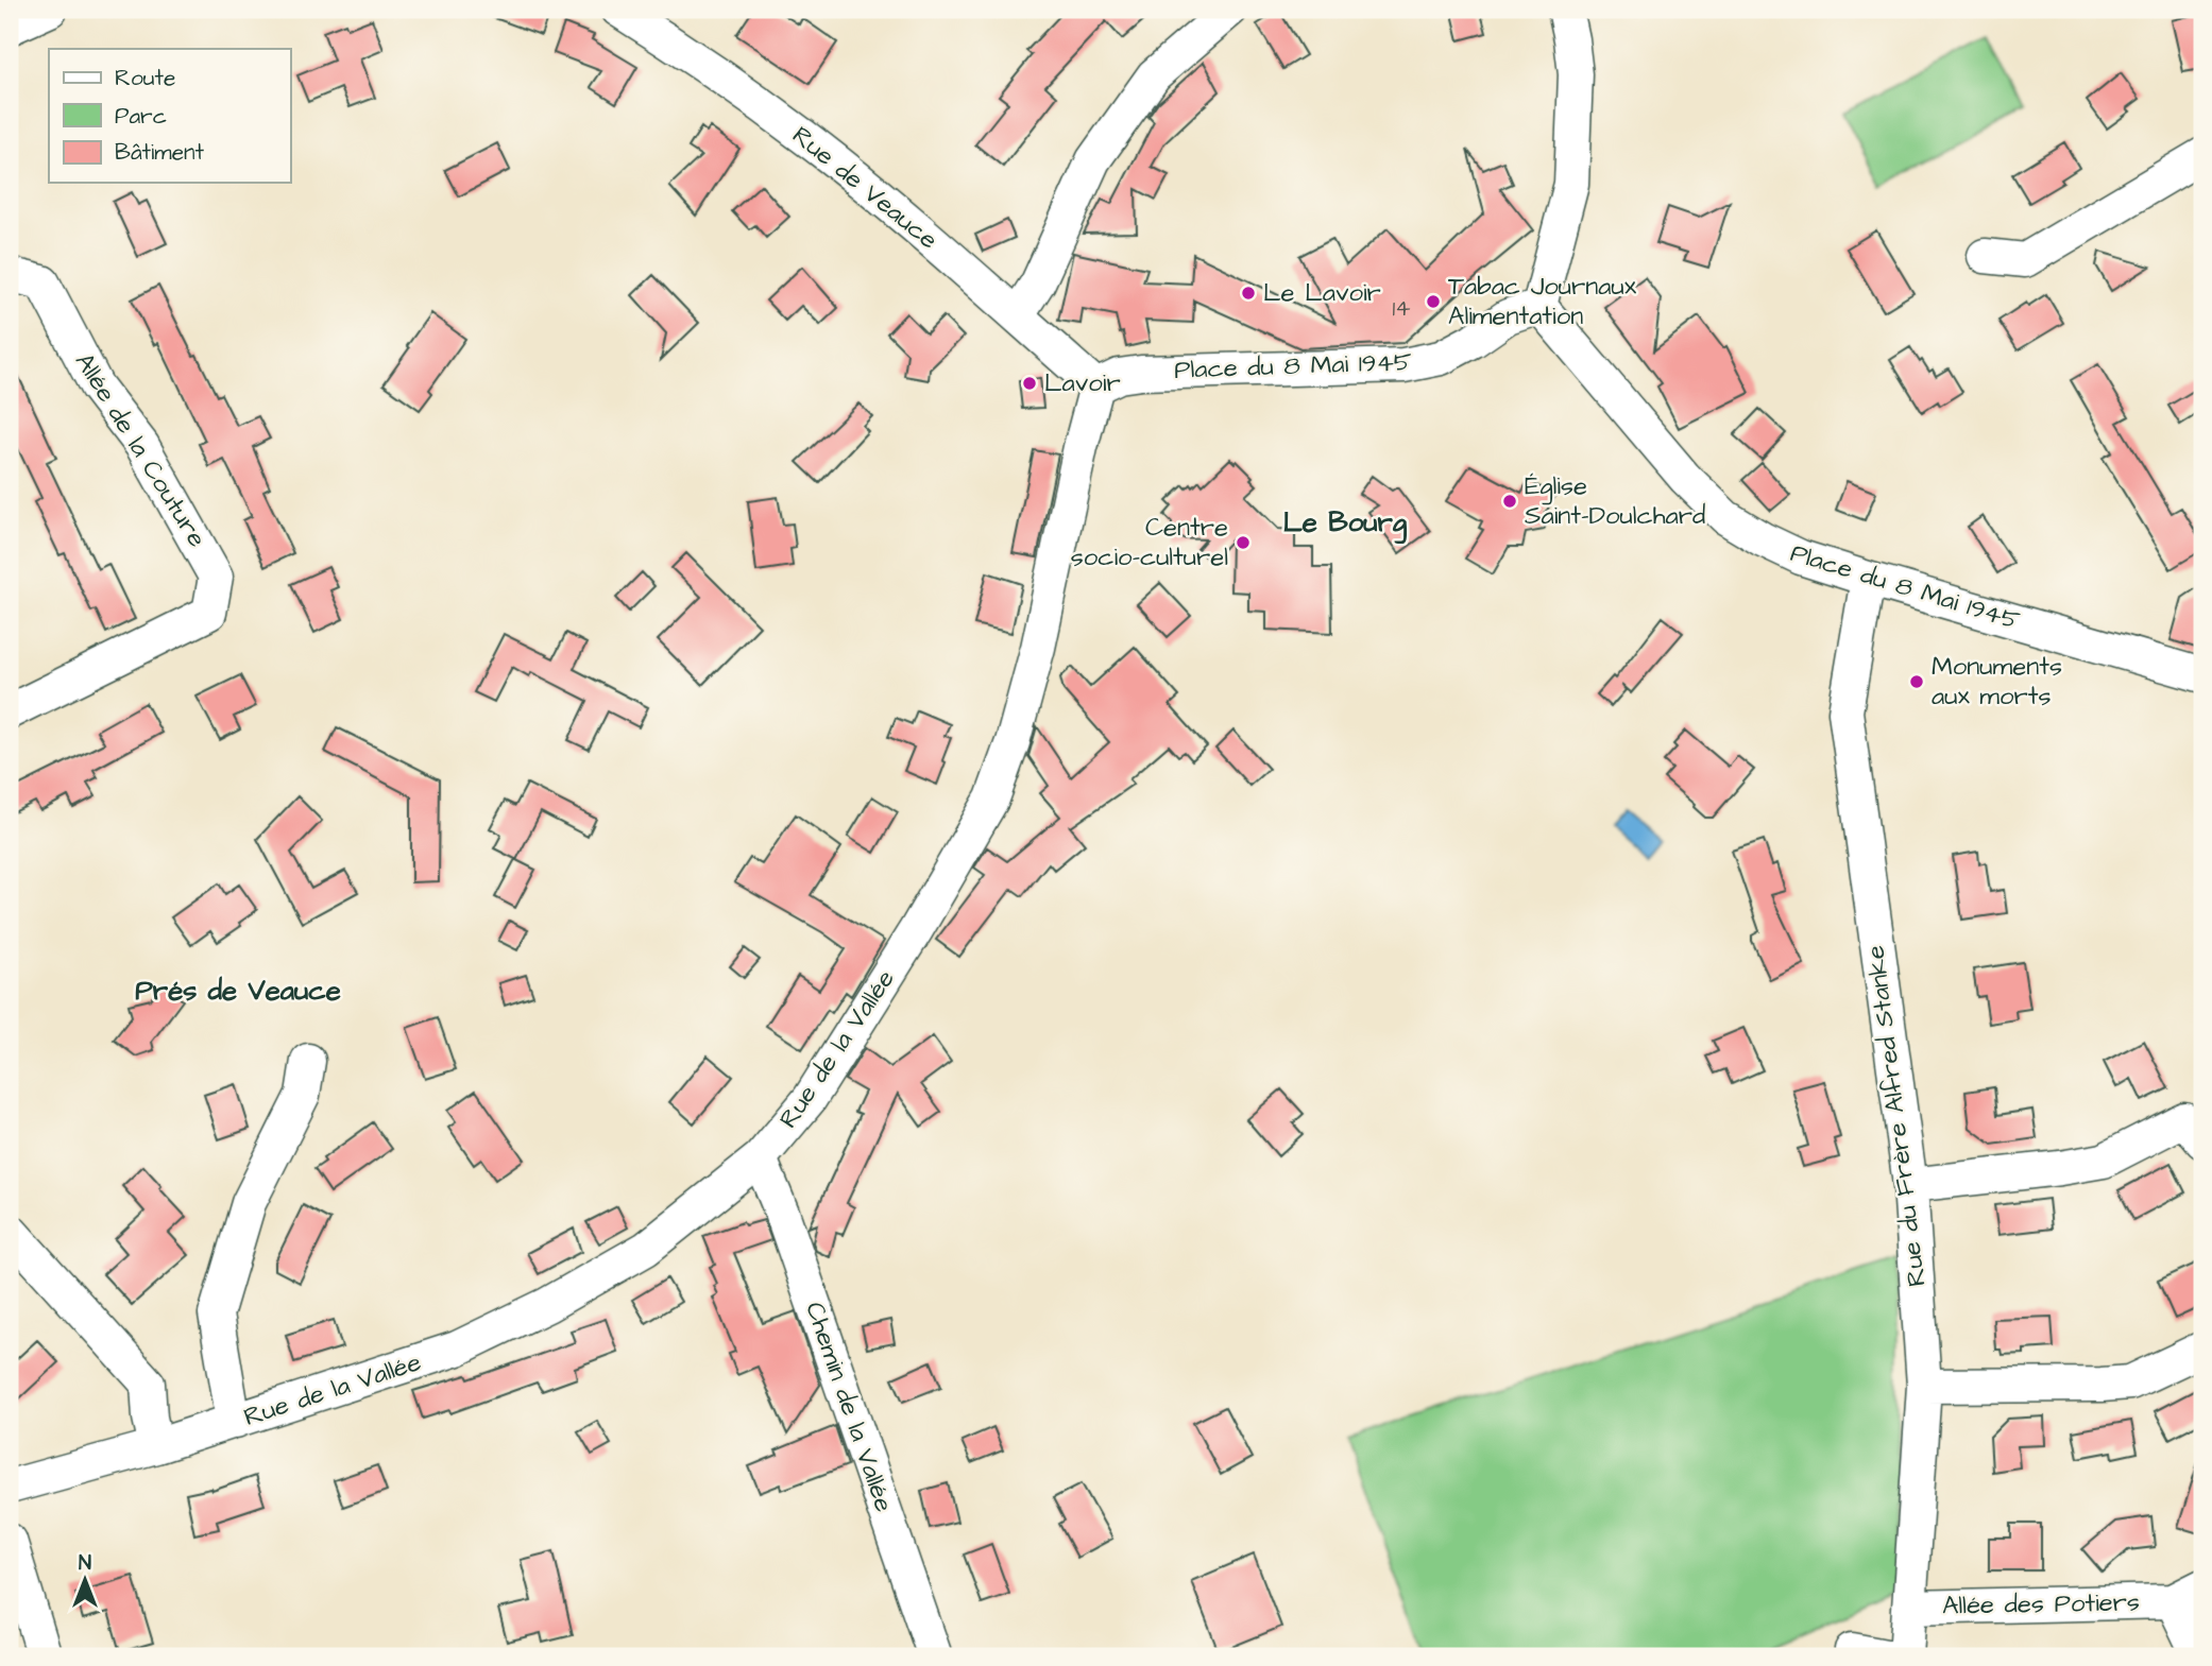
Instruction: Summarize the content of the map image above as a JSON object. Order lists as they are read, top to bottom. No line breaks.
{"streets":{"street":["Rue de Veauce","Place du 8 Mai 1945","Allée de la Couture","Rue de la Vallée","Rue du Frère Alfred Stanke","Chemin de la Vallée","Allée des Potiers"]},"crossings":[["Rue de Veauce","Place du 8 Mai 1945"],["Rue de Veauce","Rue de la Vallée"],["Place du 8 Mai 1945","Rue de la Vallée"],["Place du 8 Mai 1945","Rue du Frère Alfred Stanke"],["Rue de la Vallée","Chemin de la Vallée"],["Rue du Frère Alfred Stanke","Allée des Potiers"]],"districts":["Le Bourg","Prés de Veauce"],"places":["Le Lavoir","Tabac Journaux Alimentation","Lavoir","Église Saint-Doulchard","Centre socio-culturel","Monuments aux morts"],"house_numbers":["14"],"legend":["Route","Parc","Bâtiment"],"north":"top"}
